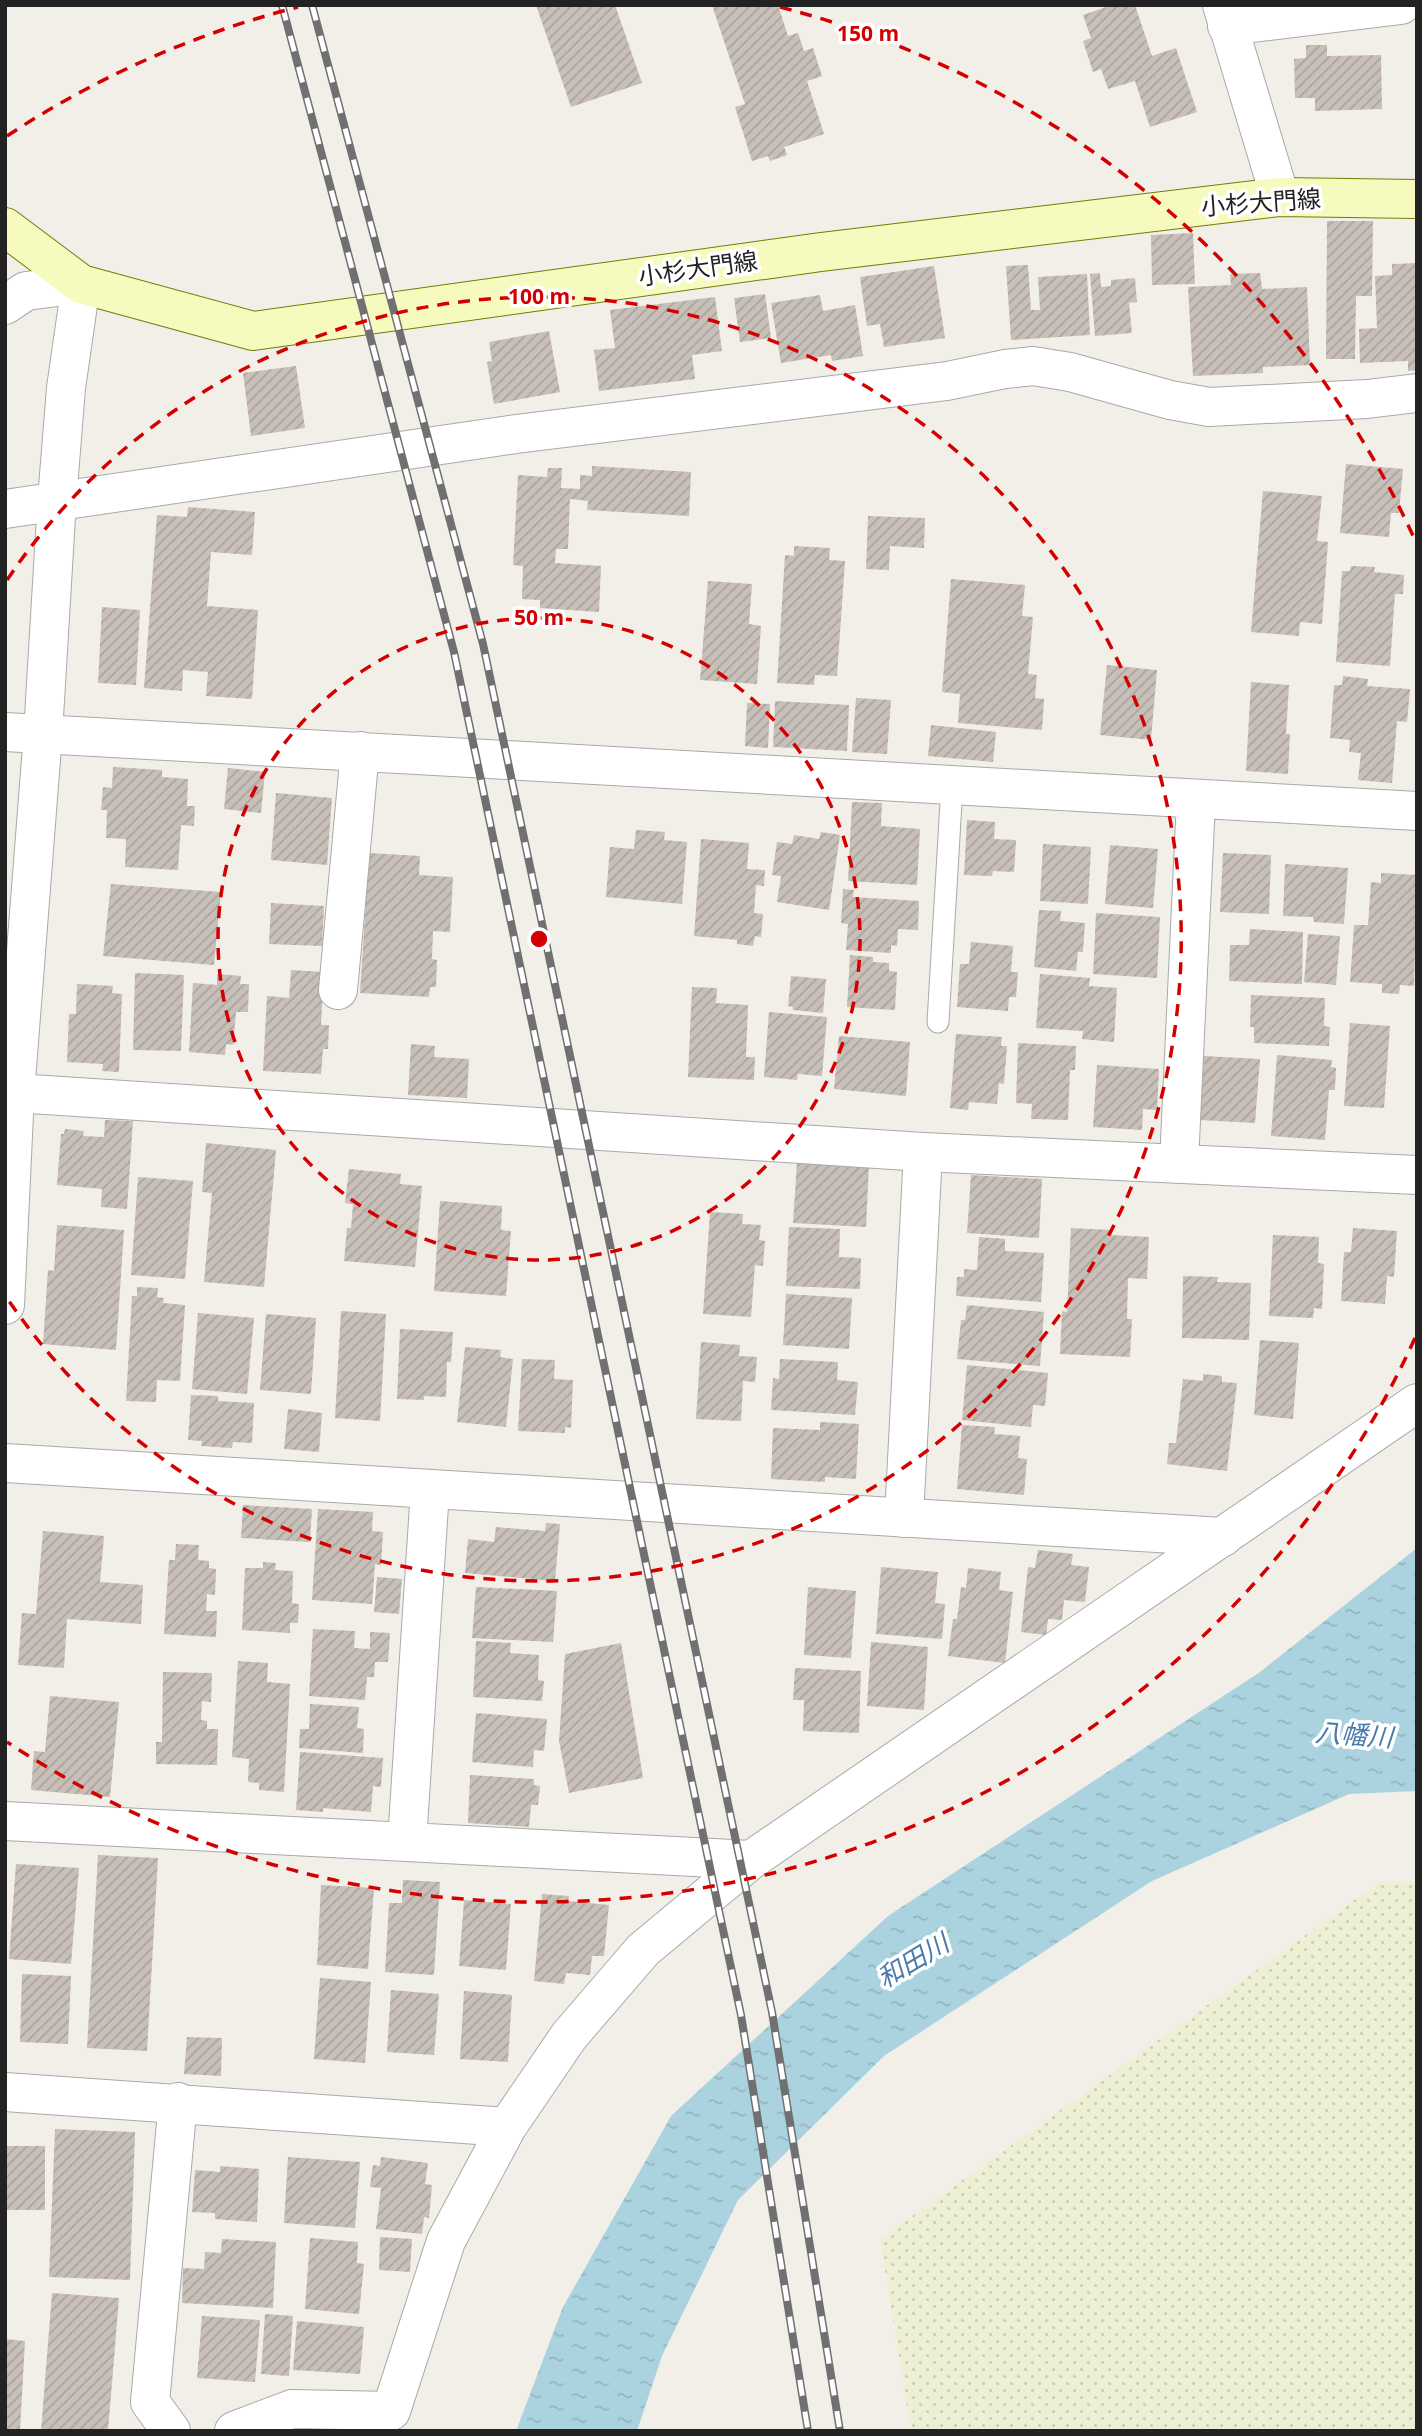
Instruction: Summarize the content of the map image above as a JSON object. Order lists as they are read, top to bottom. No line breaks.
{"streets":{"main road":["小杉大門線"]},"water":["八幡川","和田川"],"rings":["150 m","100 m","50 m"]}
